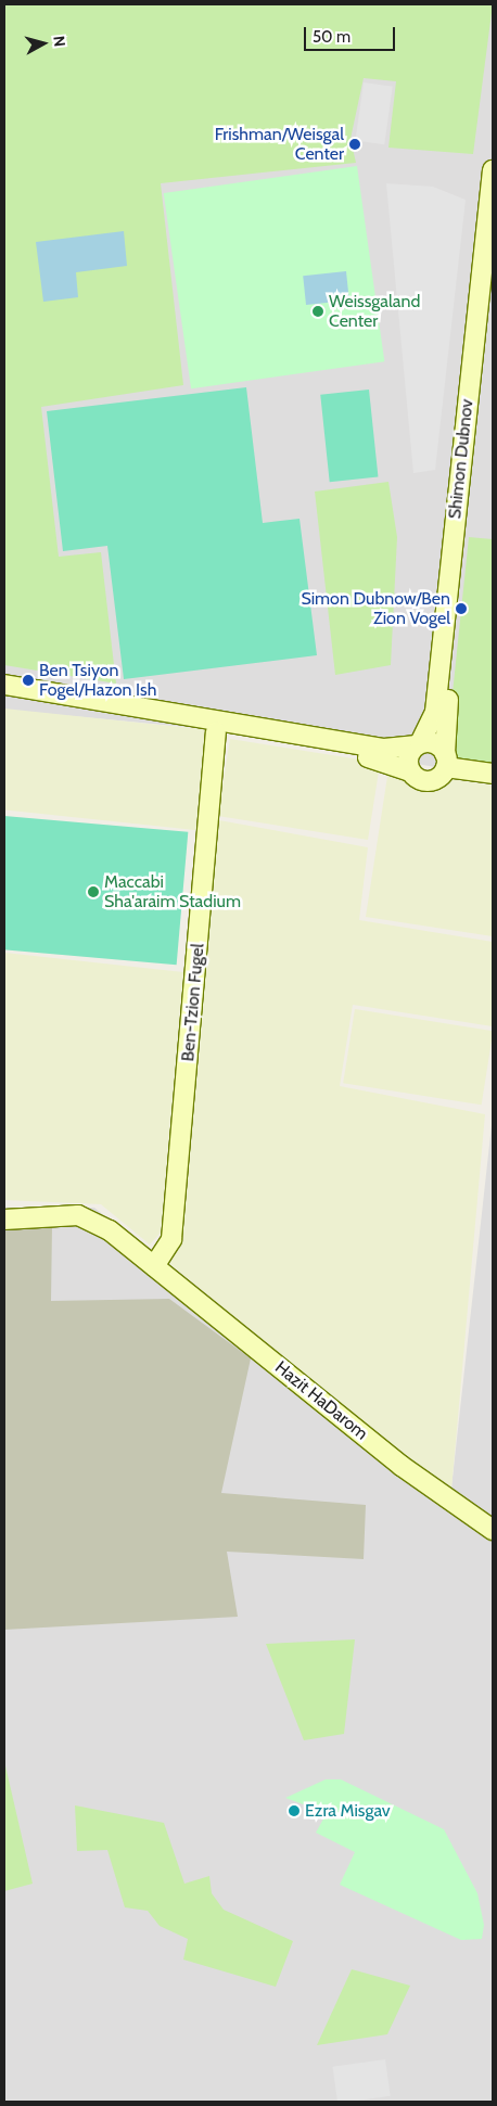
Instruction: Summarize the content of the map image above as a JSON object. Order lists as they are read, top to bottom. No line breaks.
{"streets":{"street":["Shimon Dubnov","Ben-Tzion Fugel","Hazit HaDarom"]},"crossings":[["Ben-Tzion Fugel","Hazit HaDarom"]],"places":["Frishman/Weisgal Center","Weissgaland Center","Simon Dubnow/Ben Zion Vogel","Ben Tsiyon Fogel/Hazon Ish","Maccabi Sha'araim Stadium","Ezra Misgav"],"scale_bar":"50 m","north":"right"}
